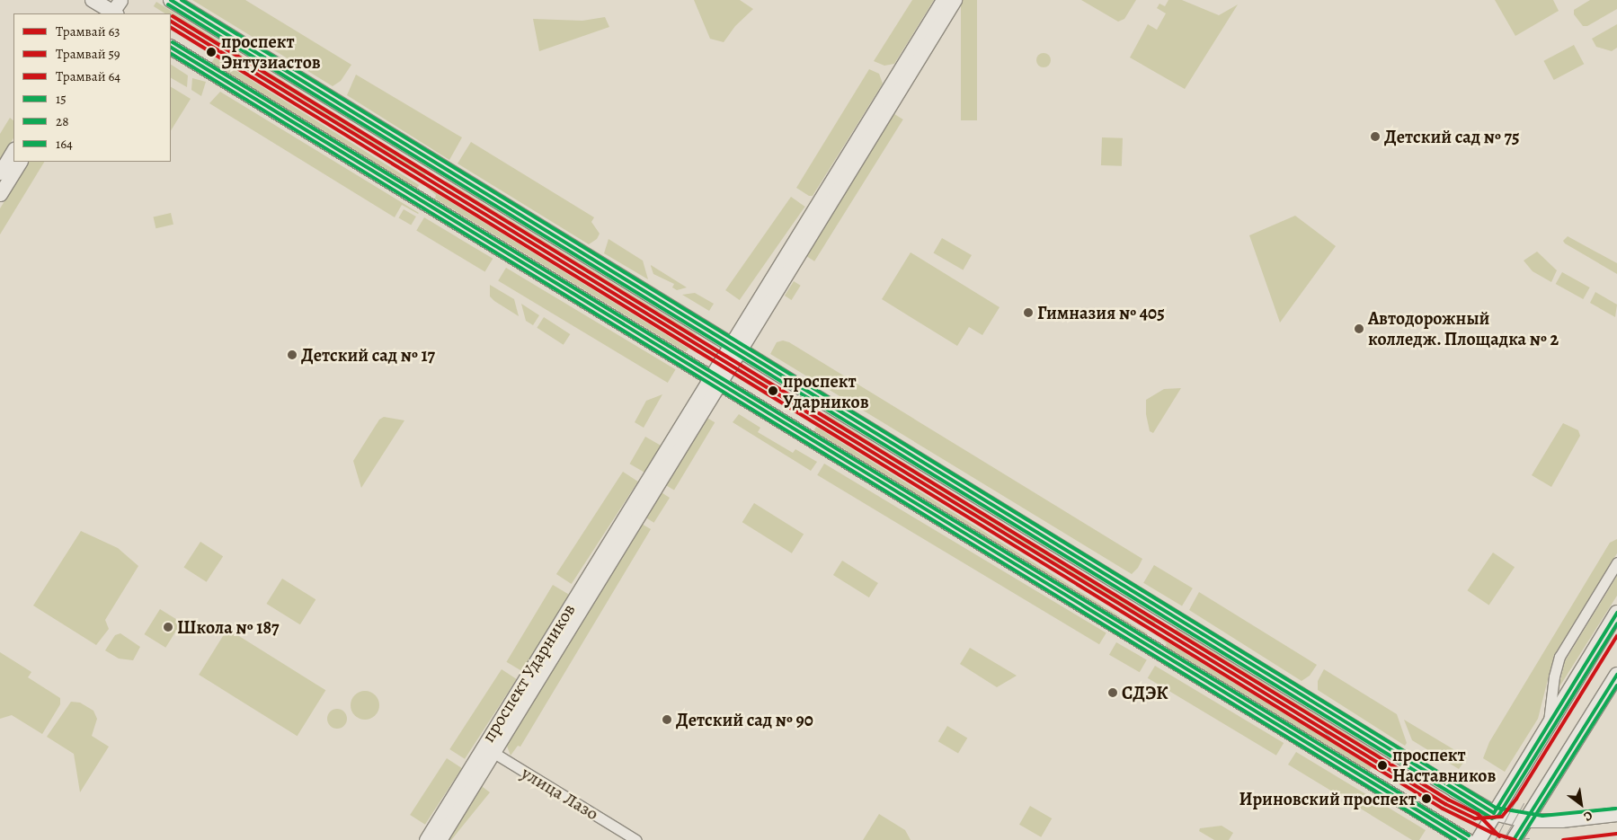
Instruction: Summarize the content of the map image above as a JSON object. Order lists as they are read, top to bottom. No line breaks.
{"streets":{"street":["проспект Ударников","улица Лазо"]},"crossings":[["проспект Ударников","улица Лазо"]],"places":["проспект Энтузиастов","Детский сад № 75","Гимназия № 405","Автодорожный колледж. Площадка № 2","Детский сад № 17","проспект Ударников","Школа № 187","СДЭК","Детский сад № 90","проспект Наставников","Ириновский проспект"],"lines":["transit line 15","transit line 164","transit line 28","tram line 64","tram line 63","tram line 59"],"legend":["Трамвай 63","Трамвай 59","Трамвай 64","15","28","164"],"north":"bottom right"}
